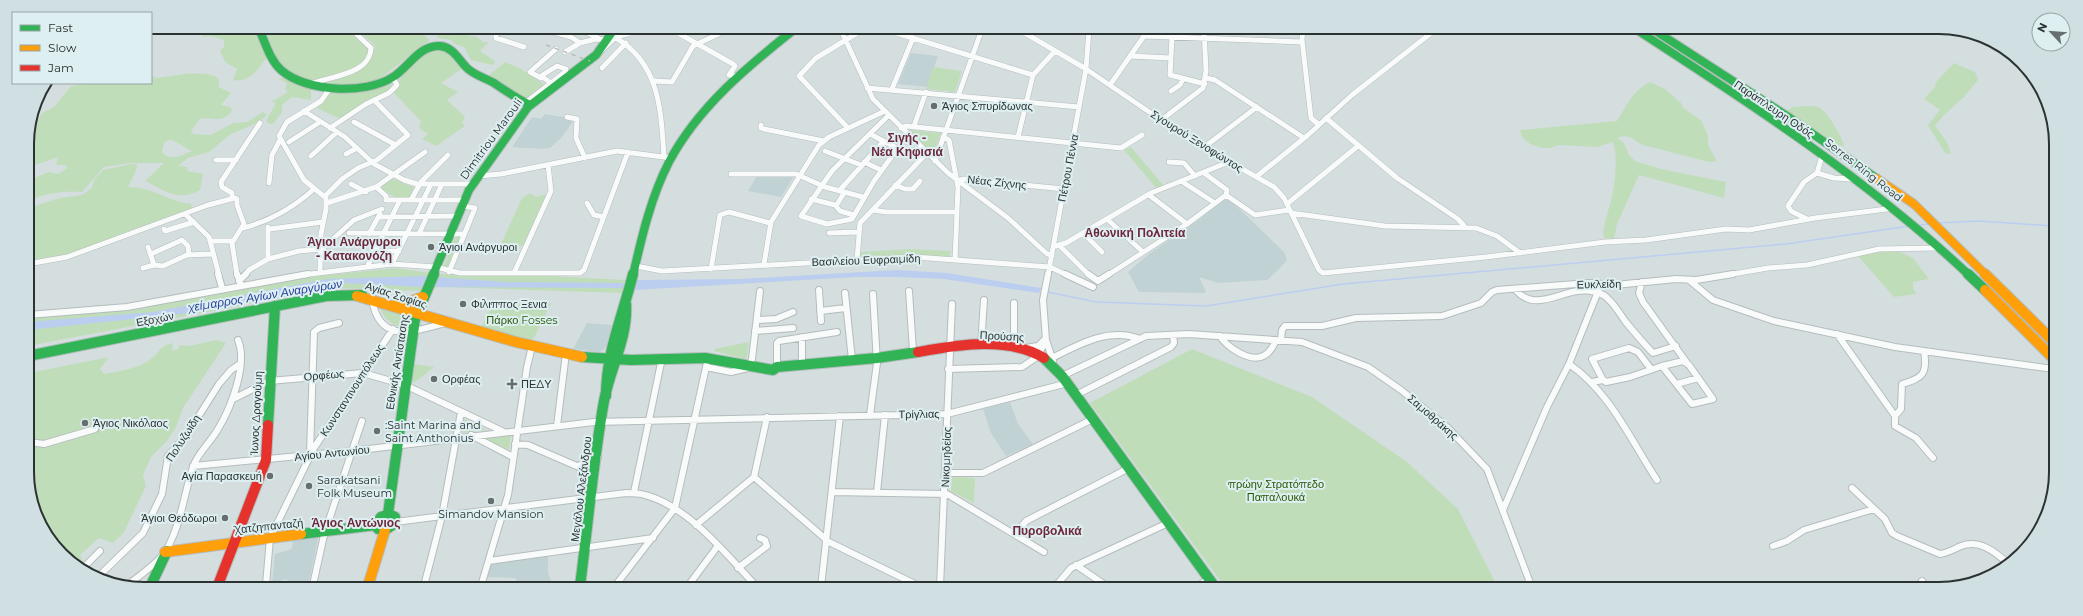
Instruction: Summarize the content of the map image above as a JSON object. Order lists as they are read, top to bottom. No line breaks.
{"streets":{"main road":["Παράπλευρη Οδός","Dimitriou Marouli","Serres Ring Road","Αγίας Σοφίας","Εξοχών","Προύσης","Εθνικής Αντίστασης","Ίωνος Δραγούμη","Μεγάλου Αλεξάνδρου","Χατζηπανταζή"],"street":["Σγουρού Ξενοφώντος","Πέτρου Πέννα","Νέας Ζίχνης","Βασιλείου Ευφραιμίδη","Ευκλείδη","Ορφέως","Κωνσταντινουπόλεως","Τρίγλιας","Σαμοθράκης","Πολυζωίδη","Αγίου Αντωνίου","Νικομηδείας"]},"crossings":[["Παράπλευρη Οδός","Serres Ring Road"],["Παράπλευρη Οδός","Ευκλείδη"],["Σγουρού Ξενοφώντος","Πέτρου Πέννα"],["Πέτρου Πέννα","Νέας Ζίχνης"],["Πέτρου Πέννα","Βασιλείου Ευφραιμίδη"],["Πέτρου Πέννα","Προύσης"],["Ευκλείδη","Σαμοθράκης"],["Αγίας Σοφίας","Εξοχών"],["Αγίας Σοφίας","Προύσης"],["Αγίας Σοφίας","Εθνικής Αντίστασης"],["Αγίας Σοφίας","Μεγάλου Αλεξάνδρου"],["Εξοχών","Ίωνος Δραγούμη"],["Προύσης","Τρίγλιας"],["Προύσης","Νικομηδείας"],["Εθνικής Αντίστασης","Ορφέως"],["Εθνικής Αντίστασης","Αγίου Αντωνίου"],["Εθνικής Αντίστασης","Χατζηπανταζή"],["Ορφέως","Κωνσταντινουπόλεως"],["Ορφέως","Ίωνος Δραγούμη"],["Ορφέως","Αγίου Αντωνίου"],["Κωνσταντινουπόλεως","Αγίου Αντωνίου"],["Κωνσταντινουπόλεως","Χατζηπανταζή"],["Ίωνος Δραγούμη","Αγίου Αντωνίου"],["Ίωνος Δραγούμη","Χατζηπανταζή"],["Τρίγλιας","Αγίου Αντωνίου"],["Τρίγλιας","Νικομηδείας"],["Αγίου Αντωνίου","Μεγάλου Αλεξάνδρου"]],"districts":["Σιγής - Νέα Κηφισιά","Αθωνική Πολιτεία","Άγιοι Ανάργυροι - Κατακονόζη","Άγιος Αντώνιος","Πυροβολικά"],"water":["χείμαρρος Αγίων Αναργύρων"],"parks":["Πάρκο Fosses","πρώην Στρατόπεδο Παπαλουκά"],"places":{"other":["Άγιος Σπυρίδωνας","Άγιοι Ανάργυροι","Φιλιππος Ξενια","Ορφέας","Άγιος Νικόλαος",":Saint Marina and Saint Anthonius","Αγία Παρασκευή","Sarakatsani Folk Museum","Simandov Mansion","Άγιοι Θεόδωροι"],"health":["ΠΕΔΥ"]},"legend":["Fast","Slow","Jam"],"north":"top left"}
